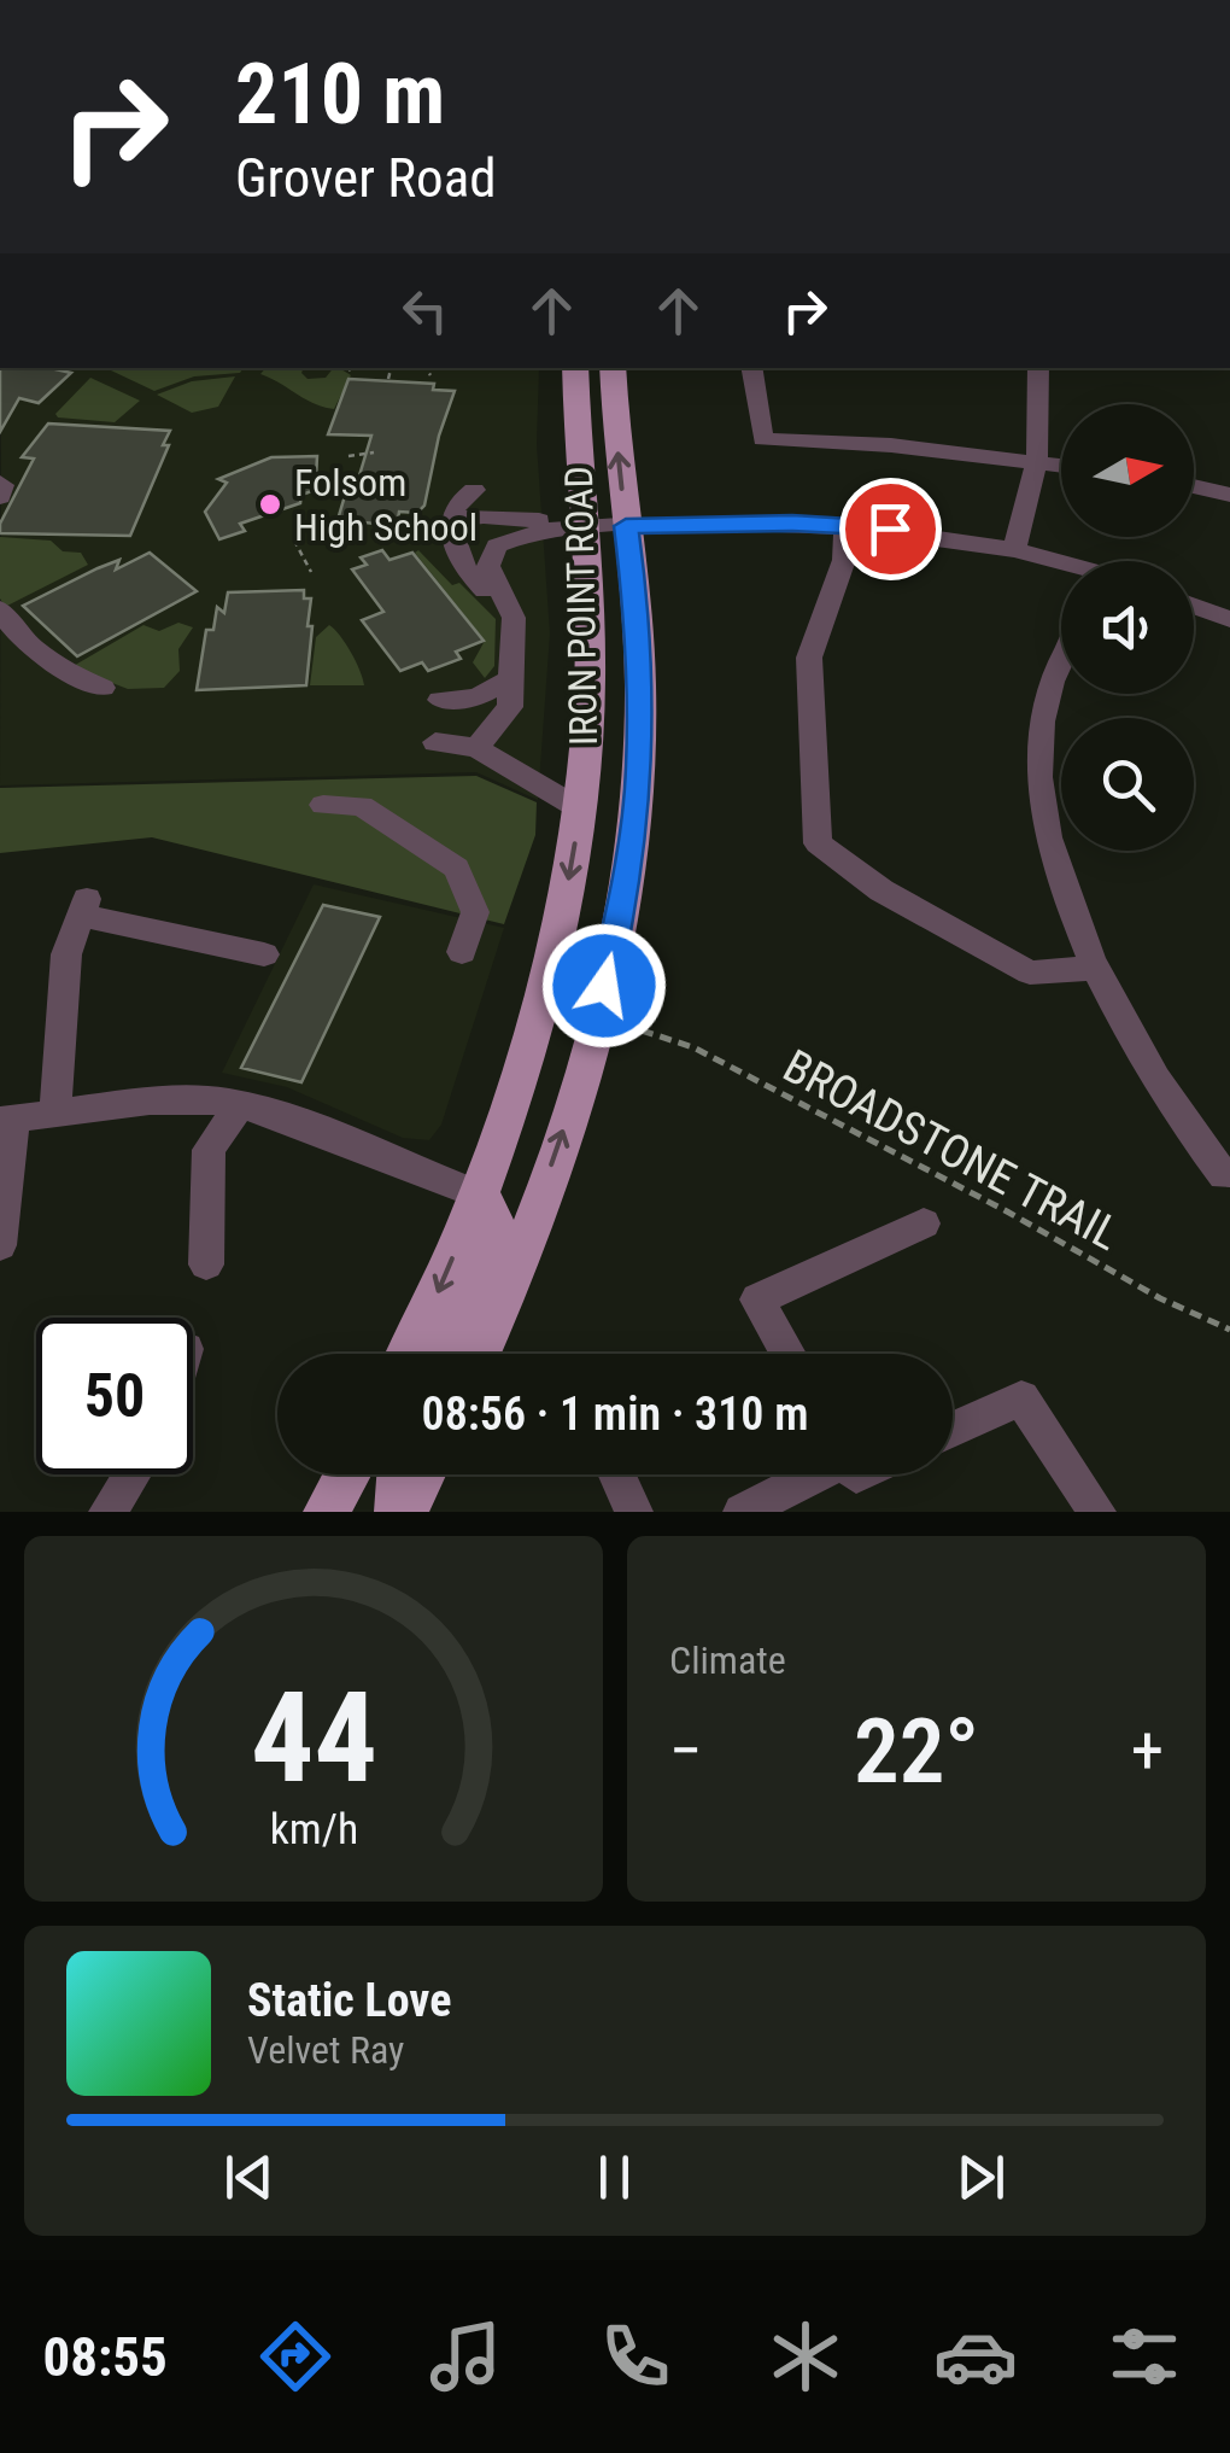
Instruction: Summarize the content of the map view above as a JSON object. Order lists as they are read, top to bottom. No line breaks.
{"streets":{"main road":["IRON POINT ROAD"],"path":["BROADSTONE TRAIL"]},"places":["Folsom High School"],"north":"right","page":{"turn":["210 m","Grover Road"],"limit":"50","trip":"08:56 · 1 min · 310 m","tile":"Climate","heat":["−","22°","+"],"song":["Static Love","Velvet Ray"],"tabs":"08:55","gauge":["44","km/h"]}}
